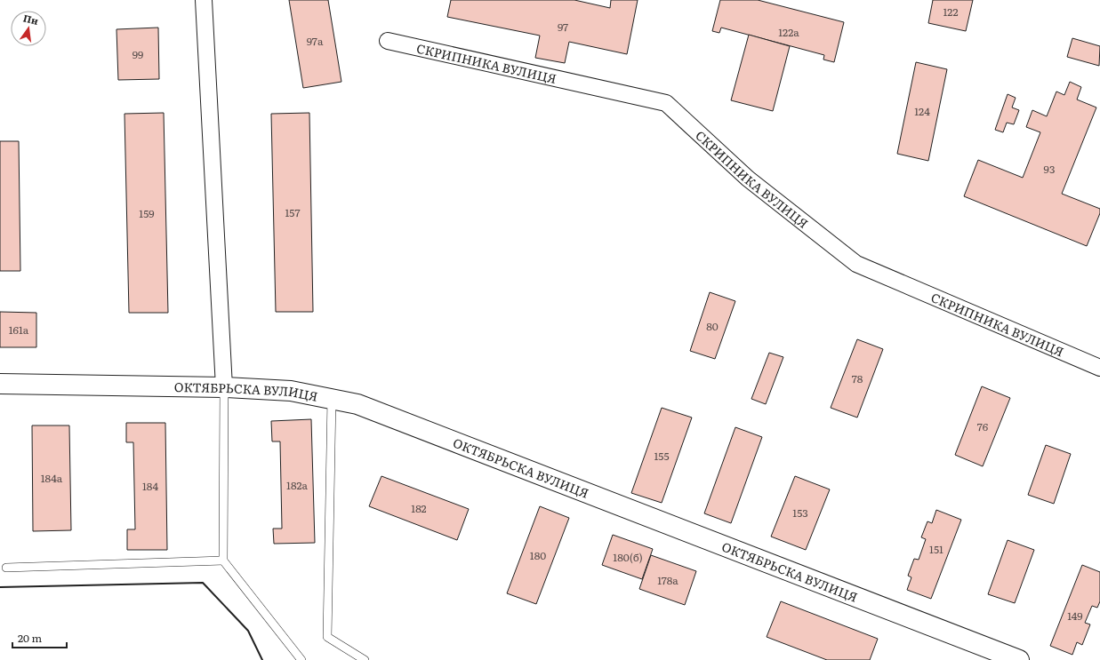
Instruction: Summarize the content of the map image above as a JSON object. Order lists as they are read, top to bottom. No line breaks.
{"streets":{"main road":["ОКТЯБРЬСКА ВУЛИЦЯ"],"street":["СКРИПНИКА ВУЛИЦЯ"]},"house_numbers":["122","97","122а","97а","99","124","93","157","159","80","161а","78","76","155","184а","182а","184","182","153","151","180","180(б)","178а","149"],"scale_bar":"20 m","north":"top"}
